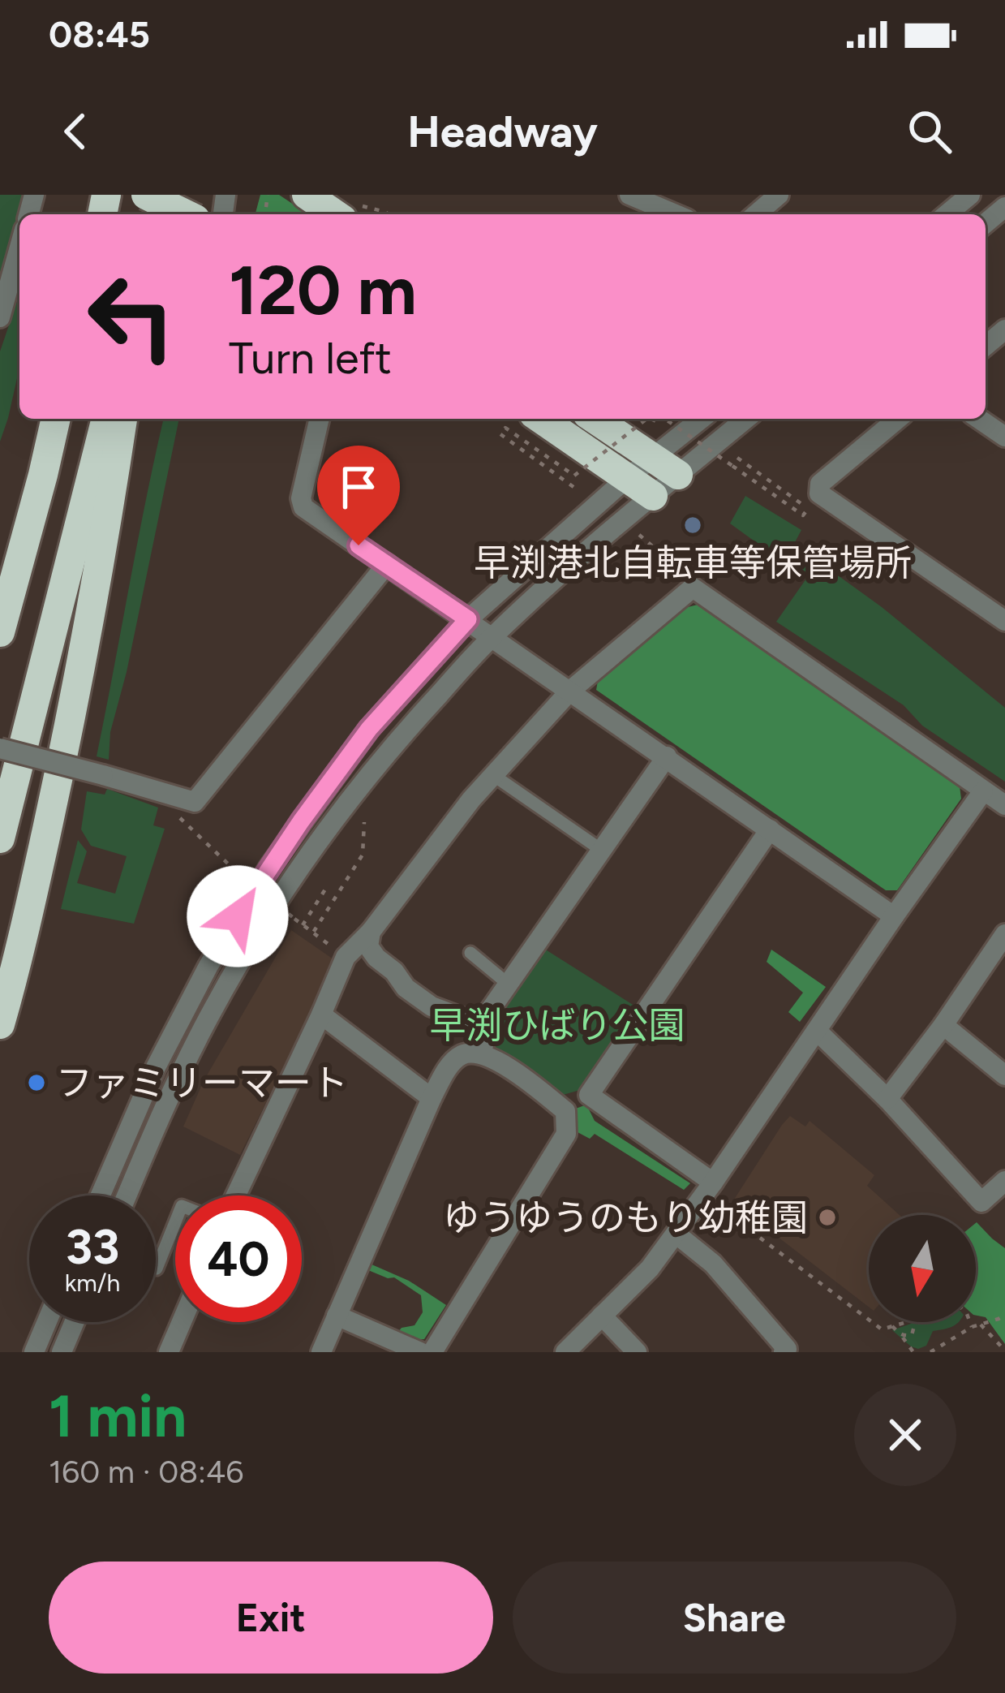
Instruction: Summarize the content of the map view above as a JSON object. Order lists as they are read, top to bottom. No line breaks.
{"parks":["早渕ひばり公園"],"places":["早渕港北自転車等保管場所","ファミリーマート","ゆうゆうのもり幼稚園"],"north":"bottom","page":{"status":"08:45","header":"Headway","turn":["120 m","Turn left"],"speed":"33 km/h","limit":"40","heading":["1 min","160 m · 08:46"],"buttons":["Exit","Share"]}}
